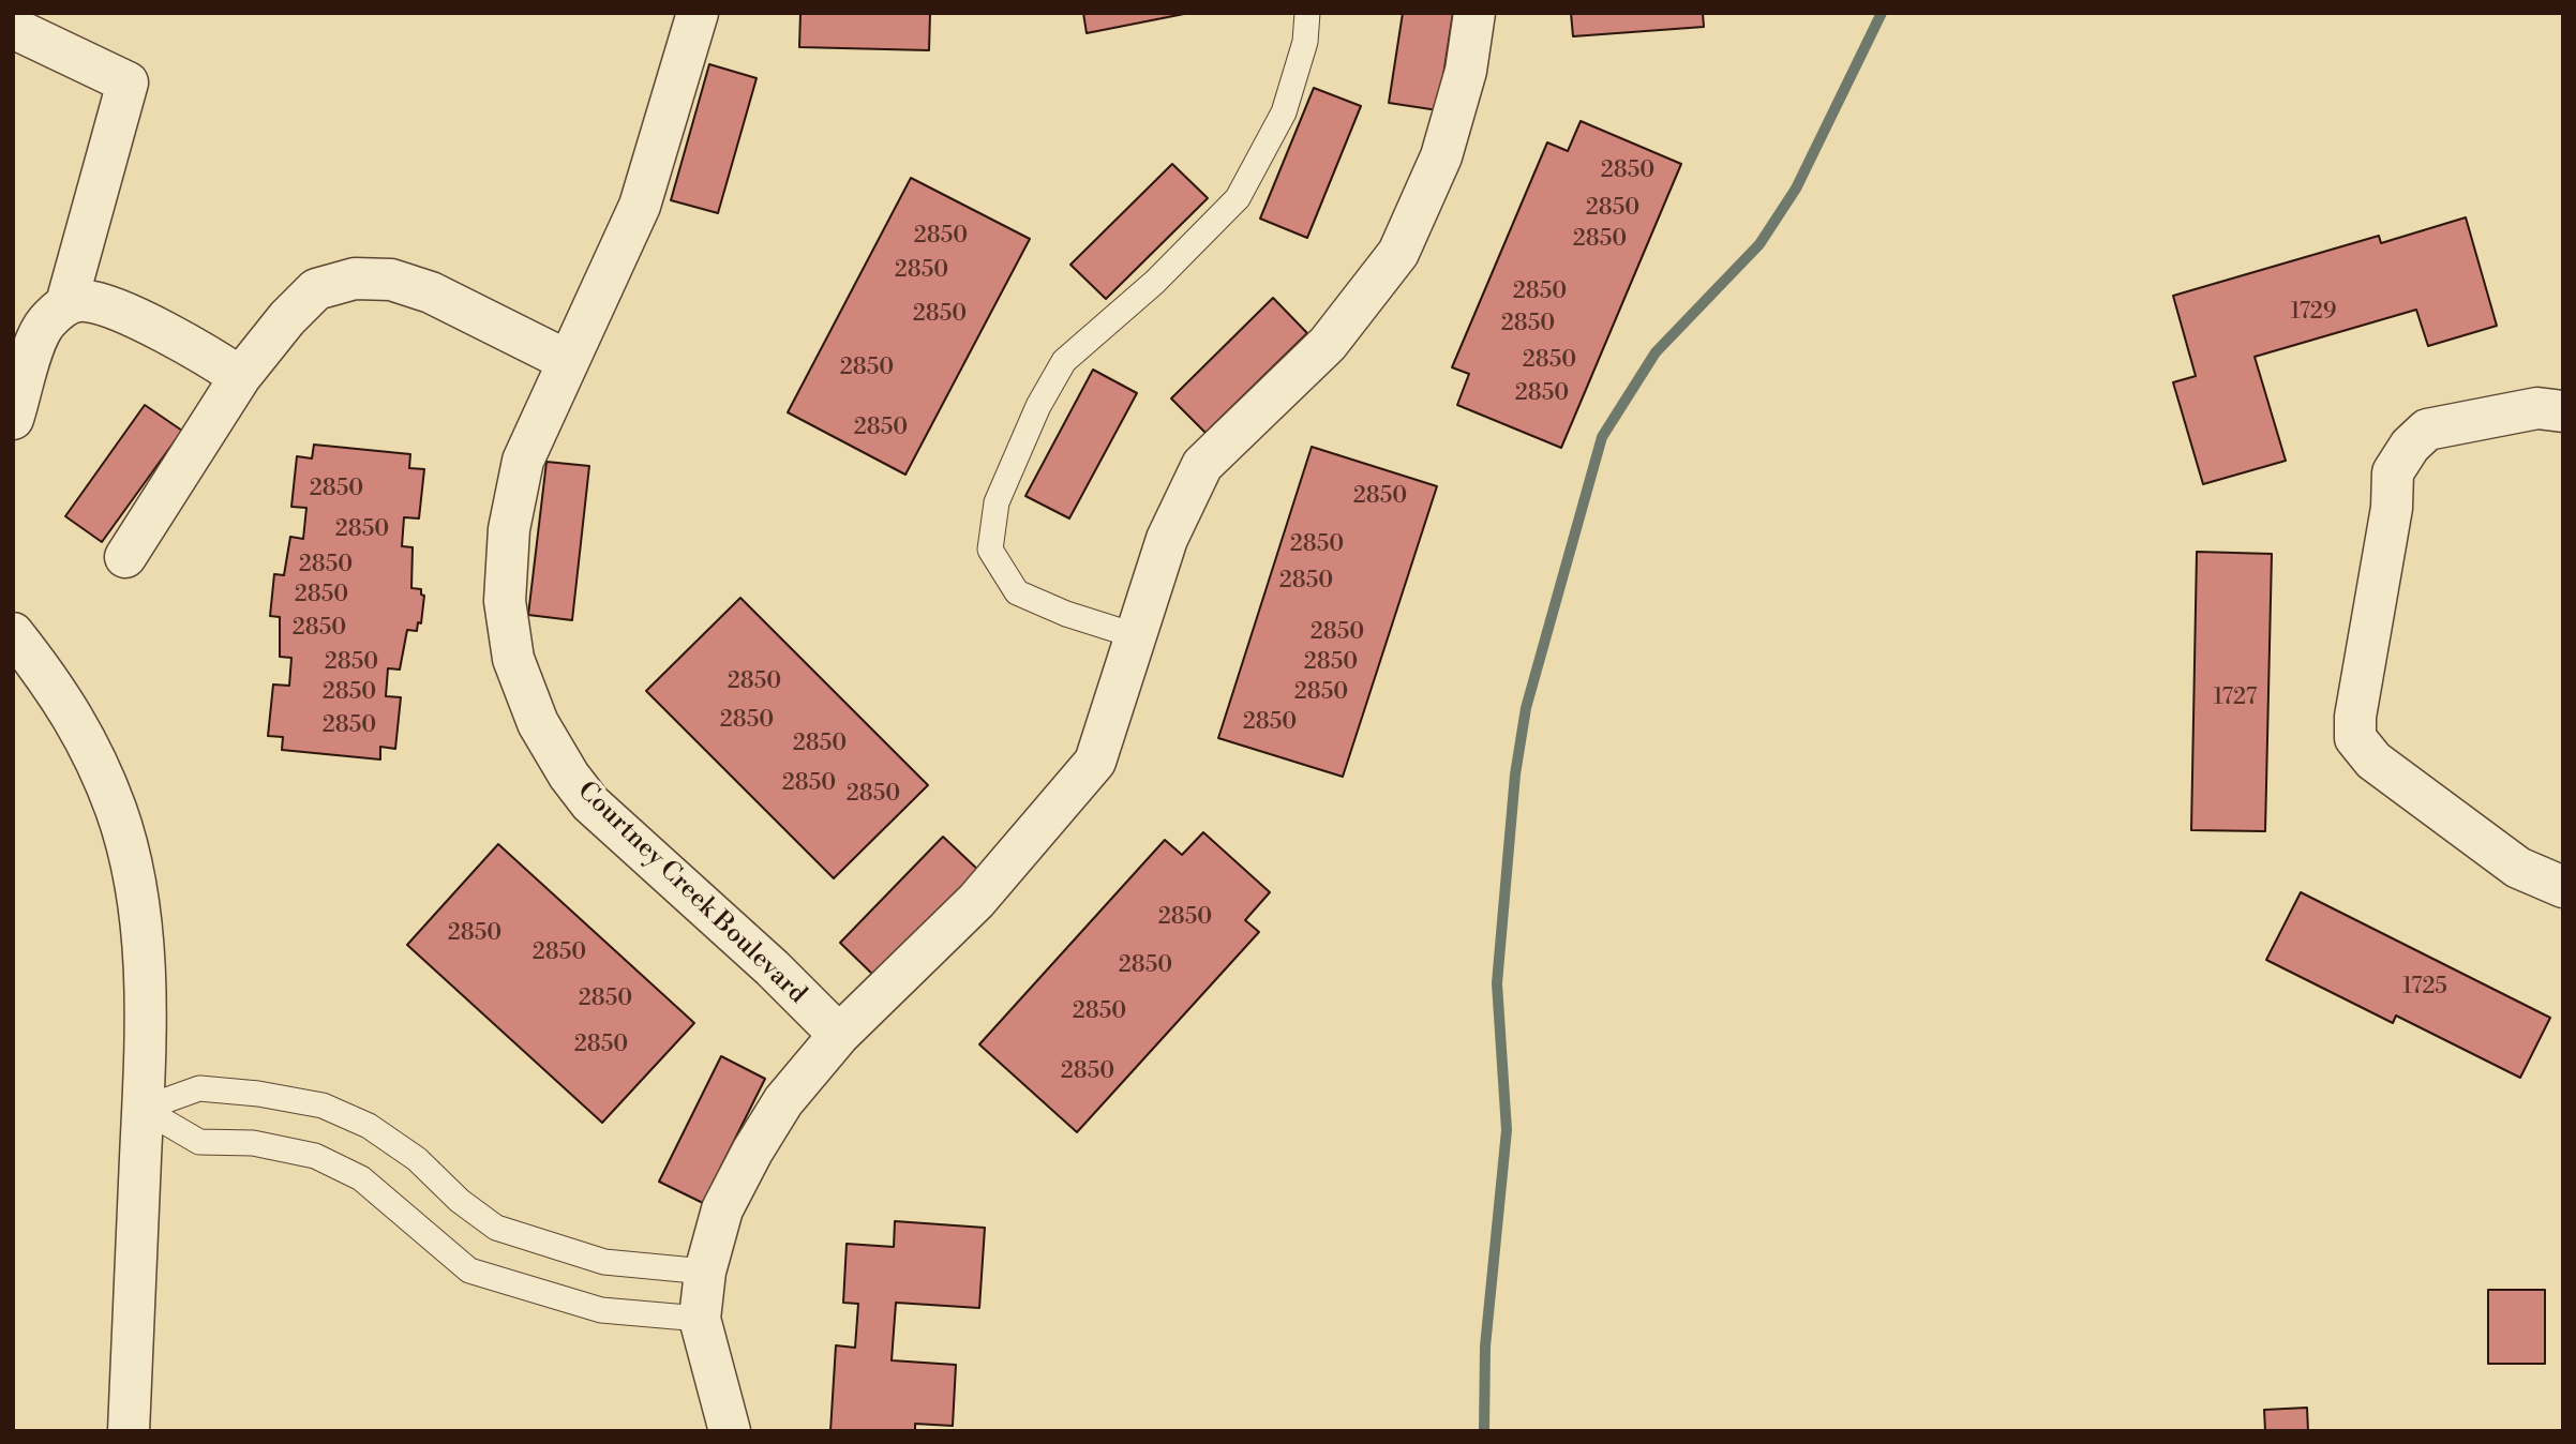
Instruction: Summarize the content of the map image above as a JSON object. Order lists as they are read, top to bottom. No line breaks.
{"streets":{"street":["Courtney Creek Boulevard"]},"house_numbers":["2850","2850","2850","2850","2850","2850","1729","2850","2850","2850","2850","2850","2850","2850","2850","2850","2850","2850","2850","2850","2850","2850","2850","2850","2850","2850","2850","1727","2850","2850","2850","2850","2850","2850","2850","2850","2850","2850","1725","2850","2850","2850","2850"]}
